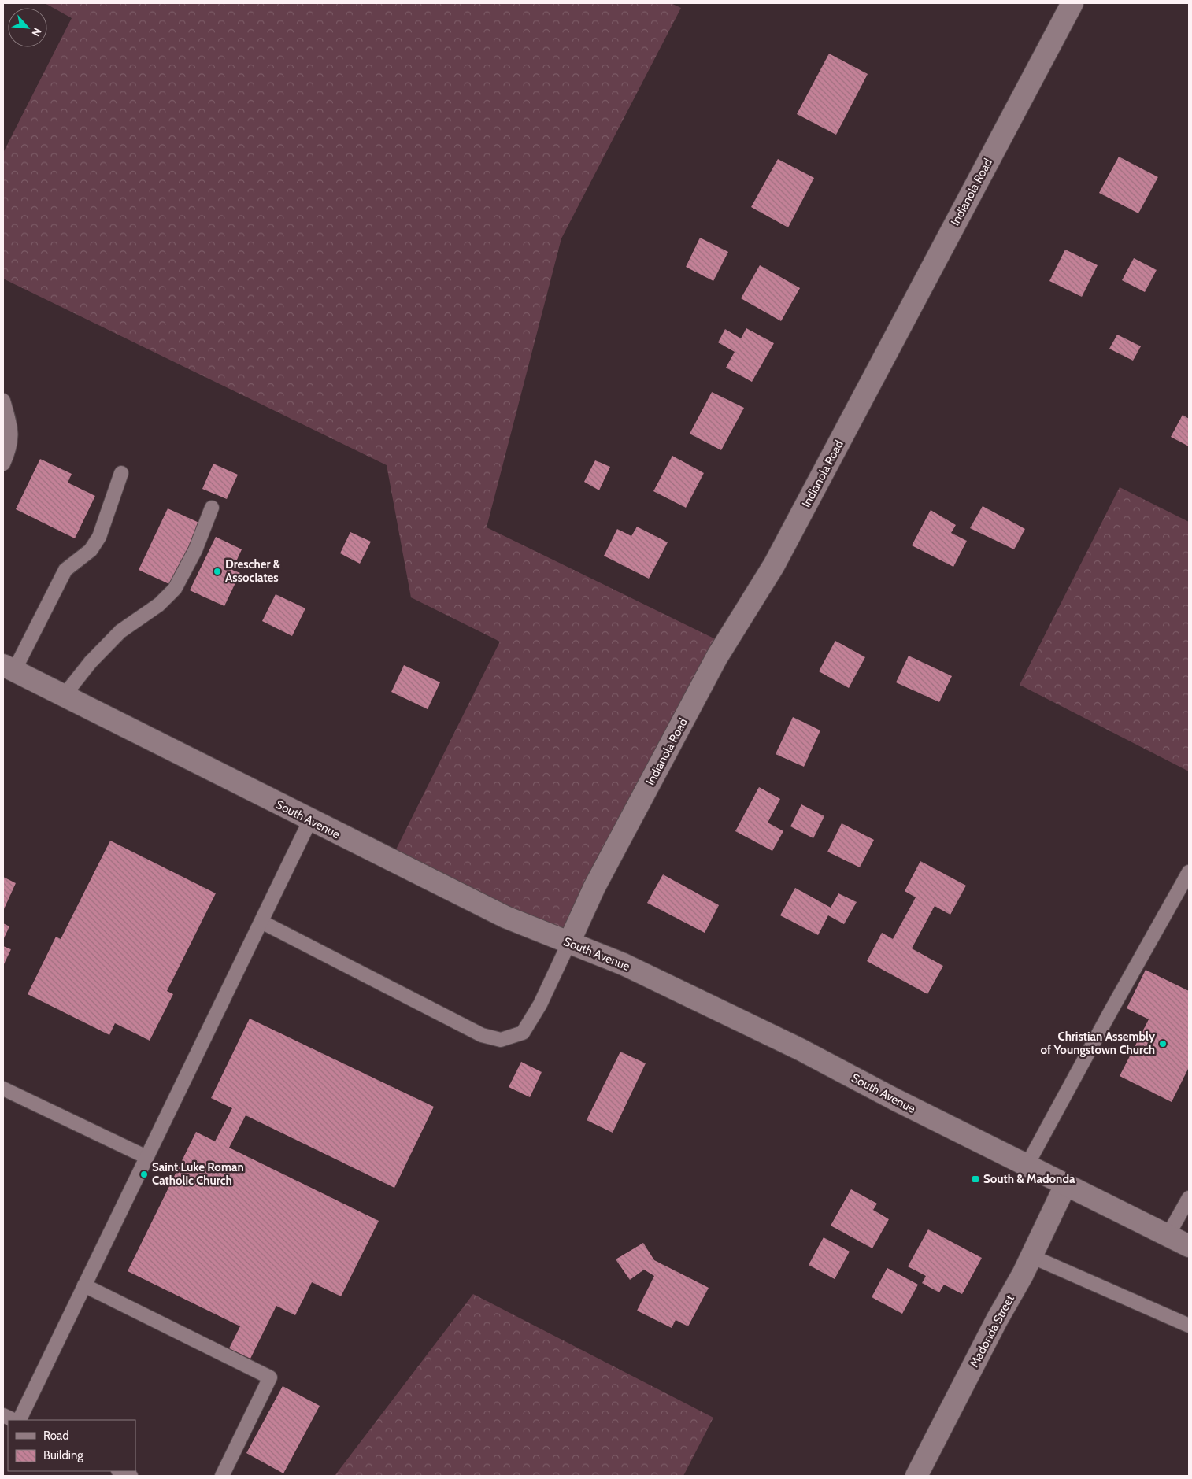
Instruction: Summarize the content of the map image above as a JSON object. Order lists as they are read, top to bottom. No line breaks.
{"streets":{"street":["Indianola Road","South Avenue","Madonda Street"]},"crossings":[["Indianola Road","South Avenue"],["South Avenue","Madonda Street"]],"places":{"other":["Drescher & Associates","Christian Assembly of Youngstown Church","Saint Luke Roman Catholic Church"],"transit":["South & Madonda"]},"legend":["Road","Building"],"north":"bottom right"}
